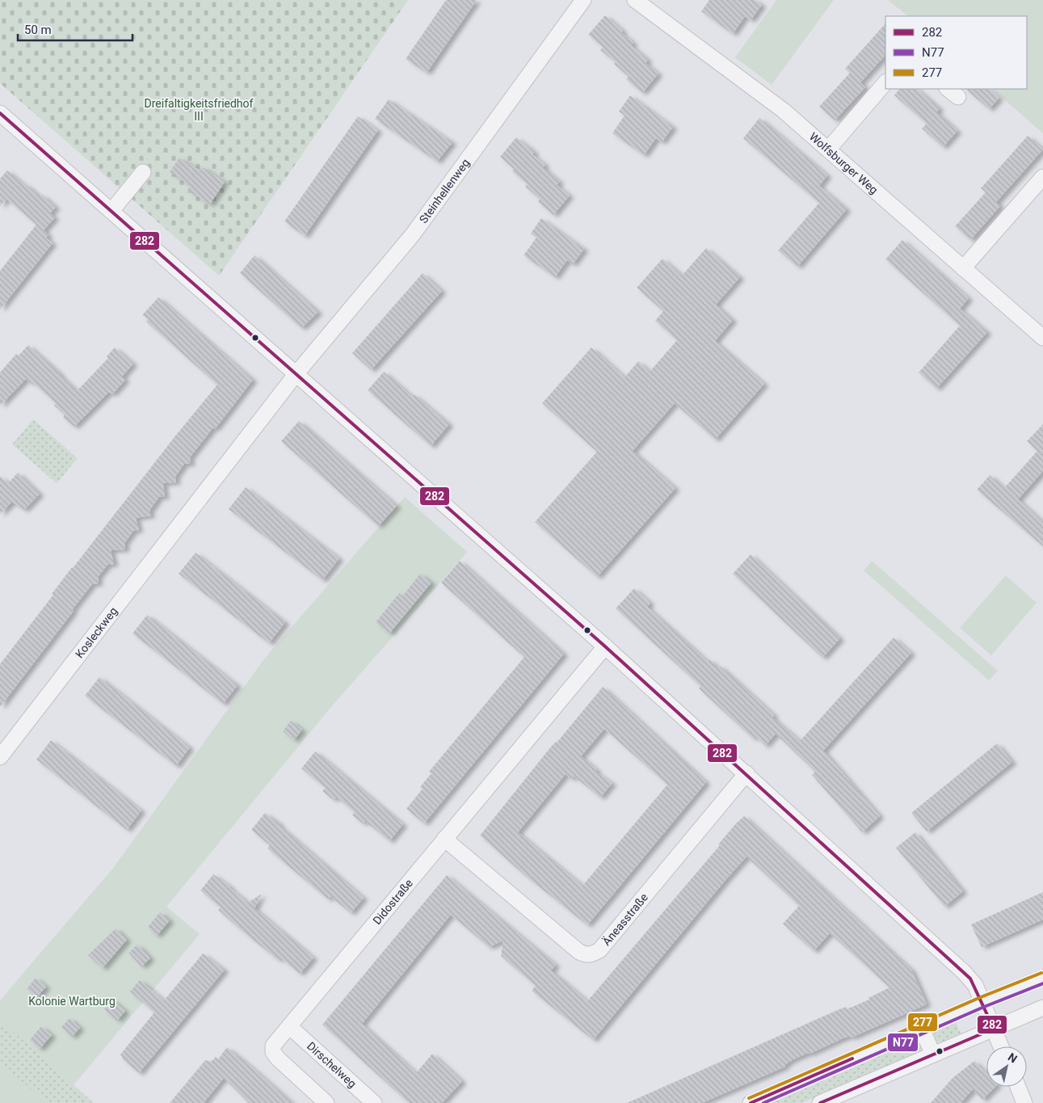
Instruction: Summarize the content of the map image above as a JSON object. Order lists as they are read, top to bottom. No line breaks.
{"streets":{"street":["Wolfsburger Weg","Steinhellenweg","Kosleckweg","Didostraße","Äneasstraße","Dirschelweg"]},"crossings":[["Steinhellenweg","Kosleckweg"],["Didostraße","Äneasstraße"],["Didostraße","Dirschelweg"]],"parks":["Dreifaltigkeitsfriedhof III","Kolonie Wartburg"],"lines":["transit line 282","transit line 277","transit line N77"],"legend":["282","N77","277"],"scale_bar":"50 m","north":"top right"}
